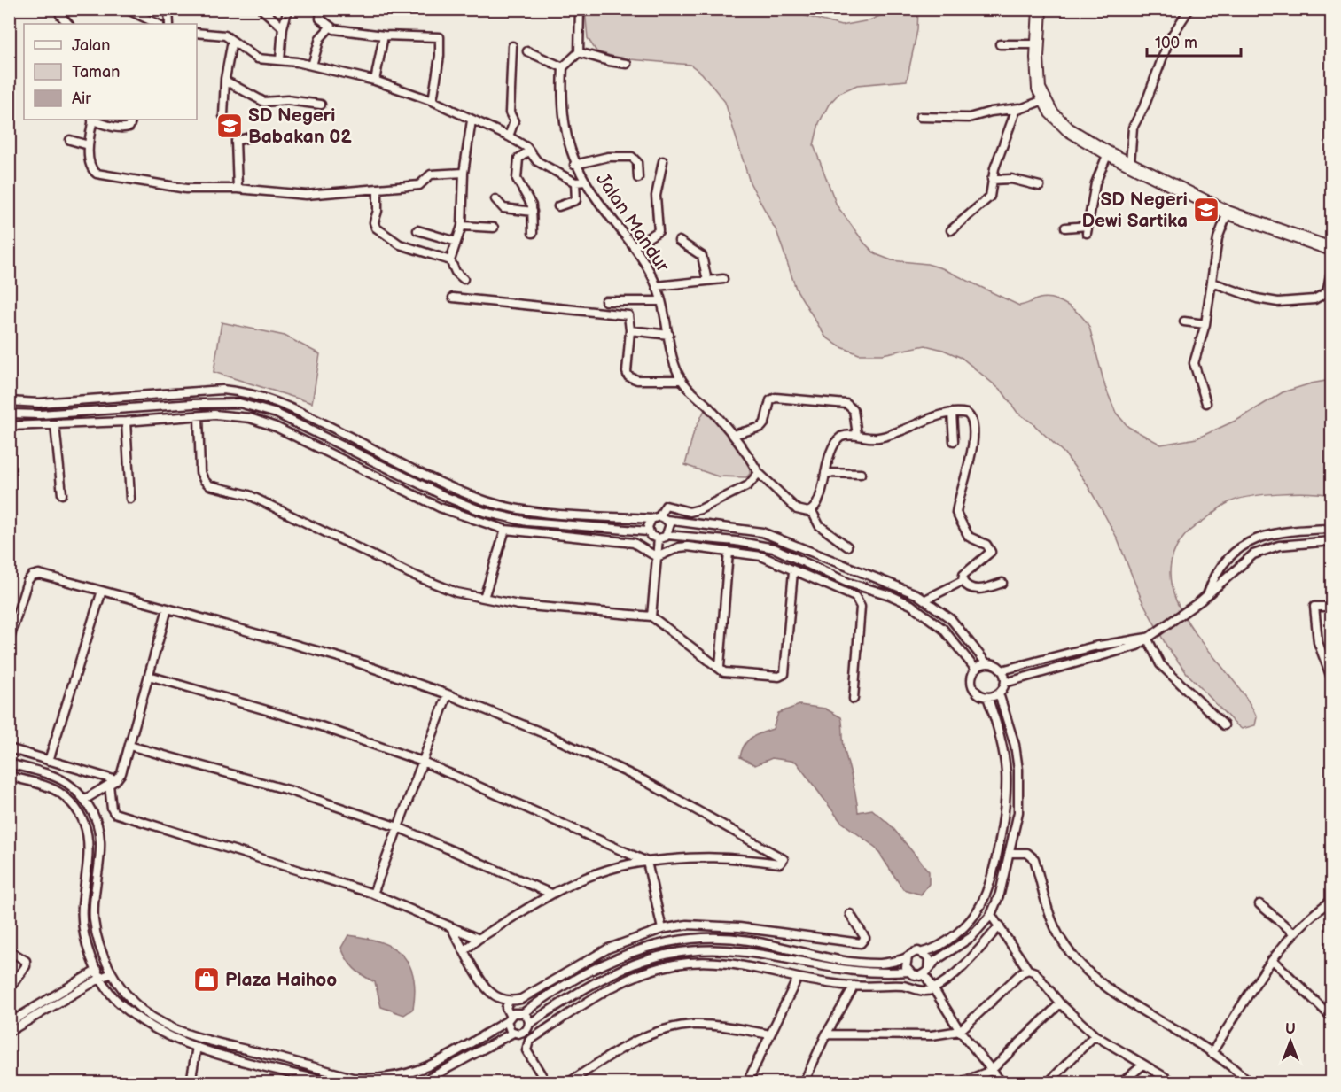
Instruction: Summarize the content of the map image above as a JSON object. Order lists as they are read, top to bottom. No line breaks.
{"streets":{"street":["Jalan Mandur"]},"places":{"school or university":["SD Negeri Babakan 02","SD Negeri Dewi Sartika"],"shop":["Plaza Haihoo"]},"legend":["Jalan","Taman","Air"],"scale_bar":"100 m","north":"top"}
